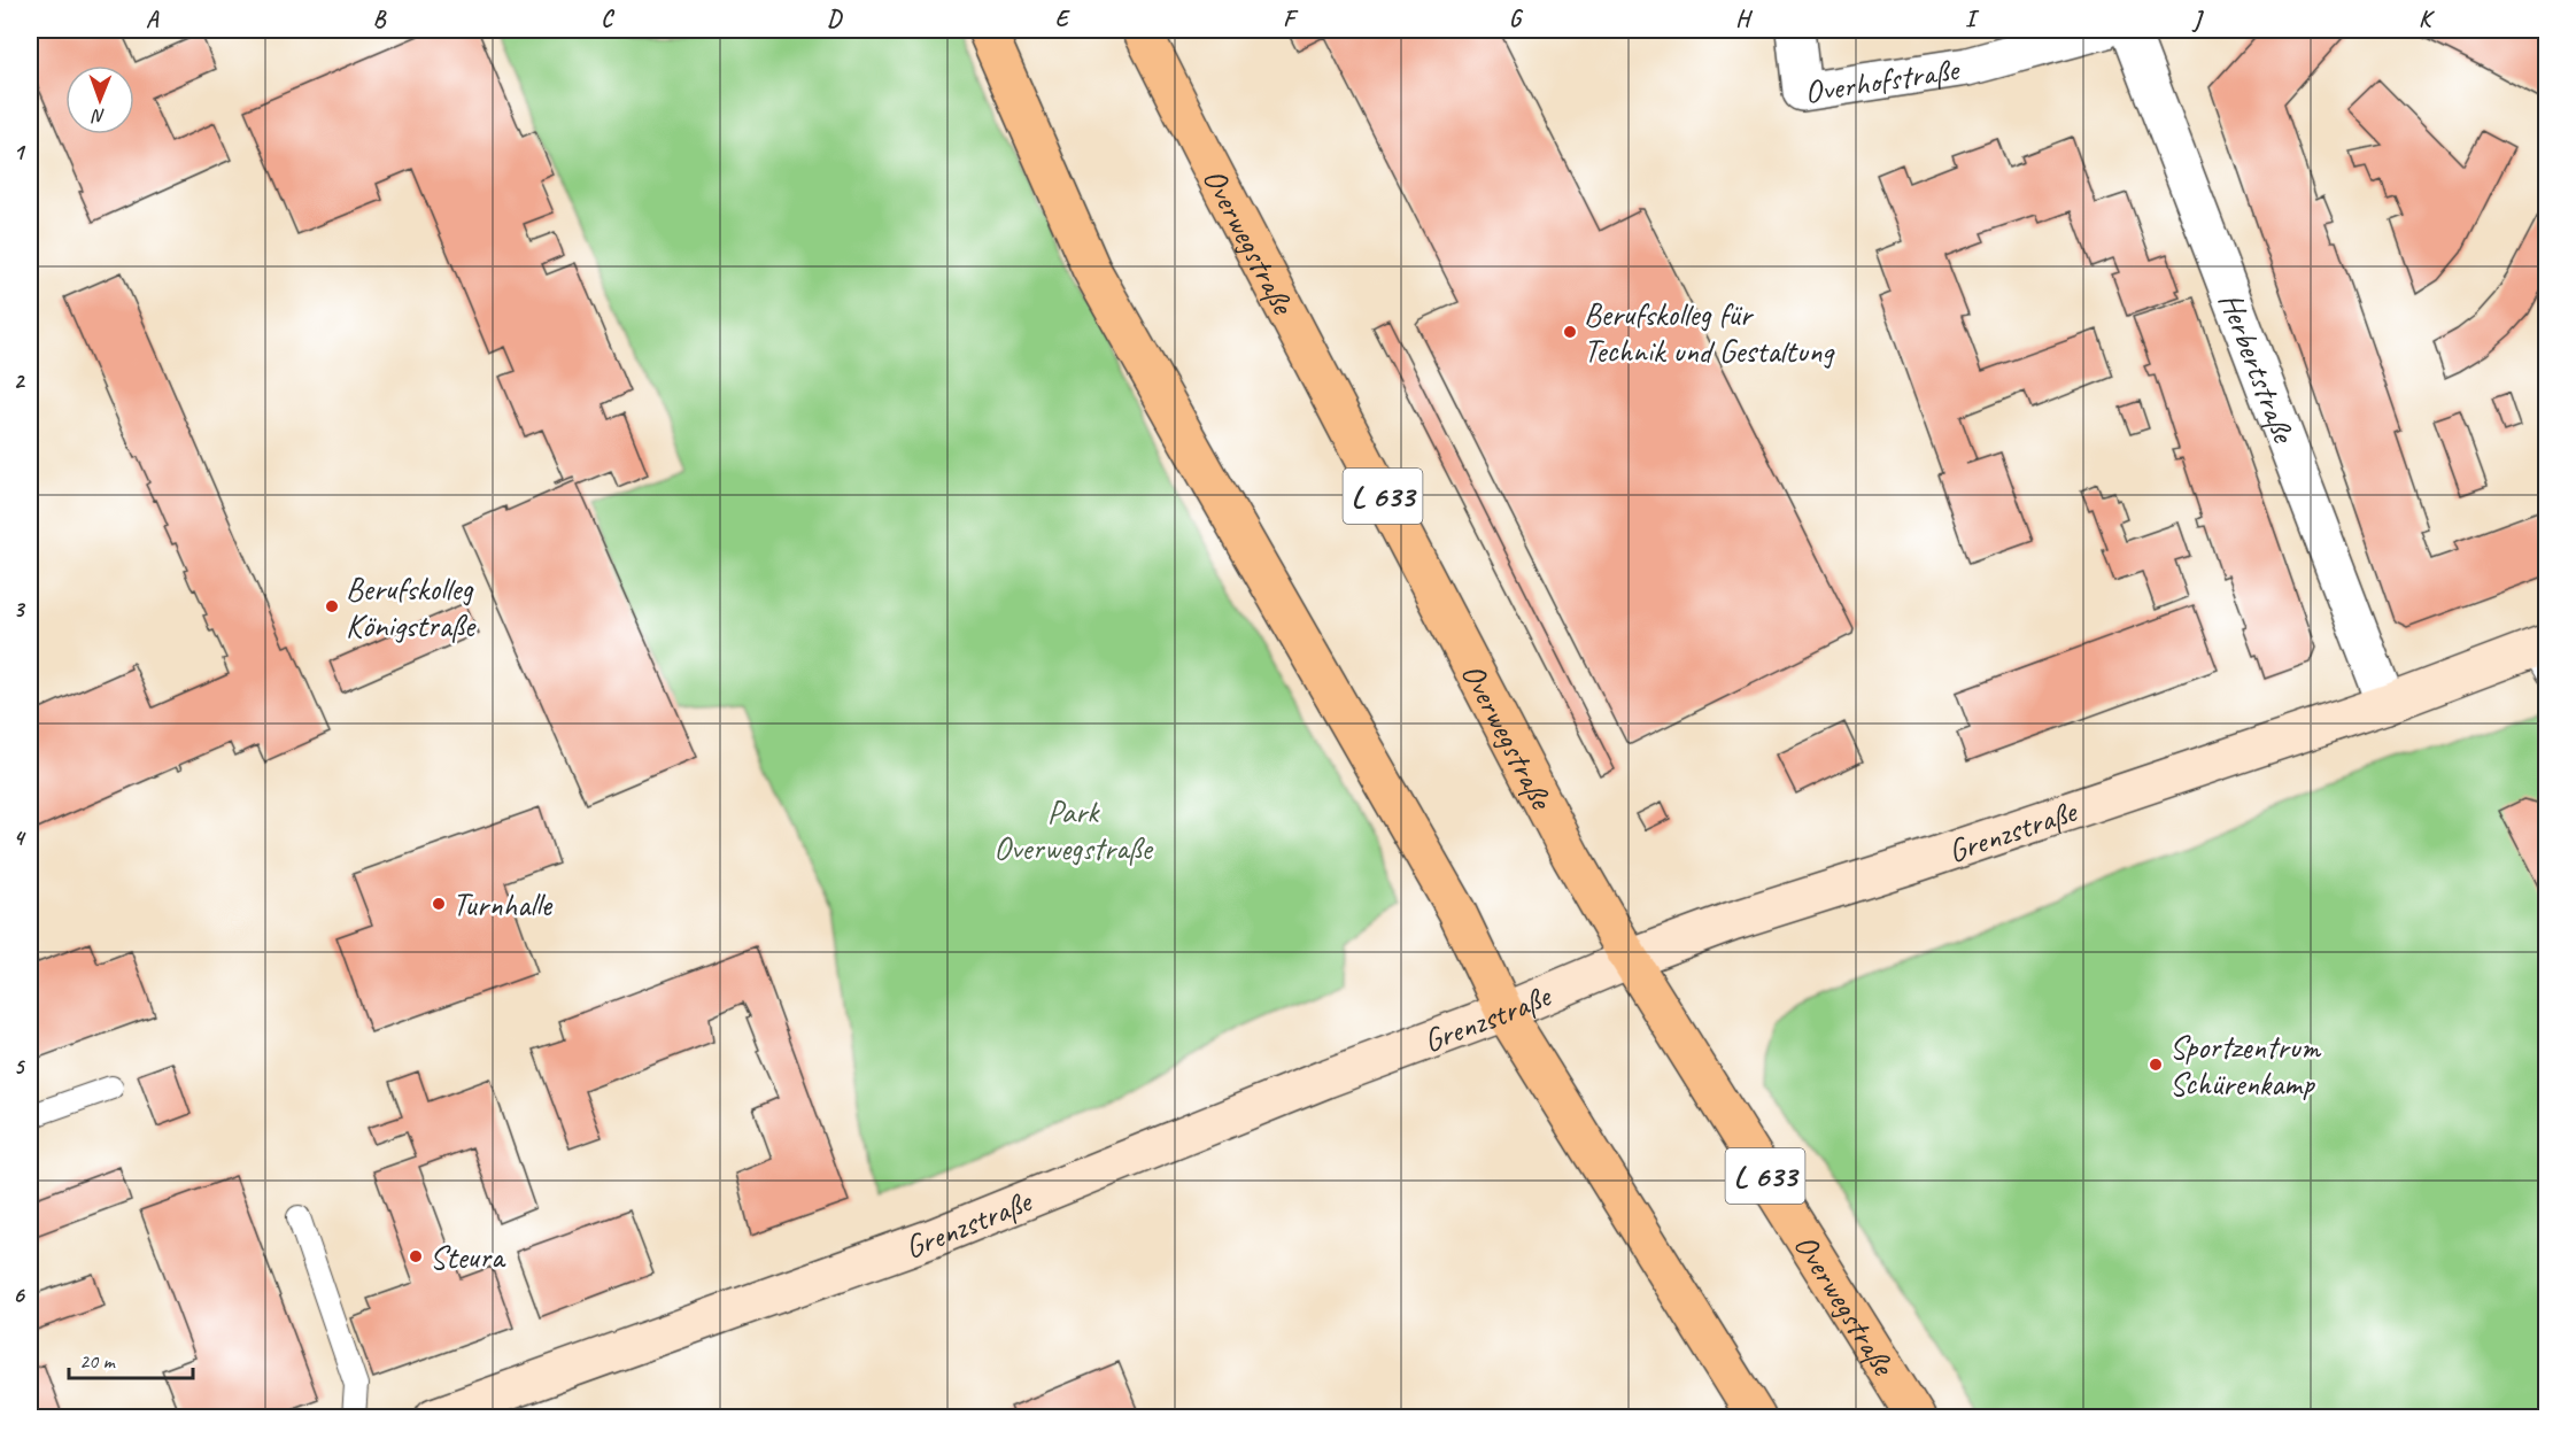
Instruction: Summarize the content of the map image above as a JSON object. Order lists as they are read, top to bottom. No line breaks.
{"streets":{"main road":["Overwegstraße","L 633"],"street":["Overhofstraße","Herbertstraße","Grenzstraße"]},"crossings":[["Overwegstraße","Grenzstraße"],["Herbertstraße","Grenzstraße"]],"parks":["Park Overwegstraße"],"places":["Berufskolleg für Technik und Gestaltung","Berufskolleg Königstraße","Turnhalle","Sportzentrum Schürenkamp","Steura"],"scale_bar":"20 m","north":"bottom","grid":{"columns":["A","B","C","D","E","F","G","H","I","J","K"],"rows":["1","2","3","4","5","6"]}}
